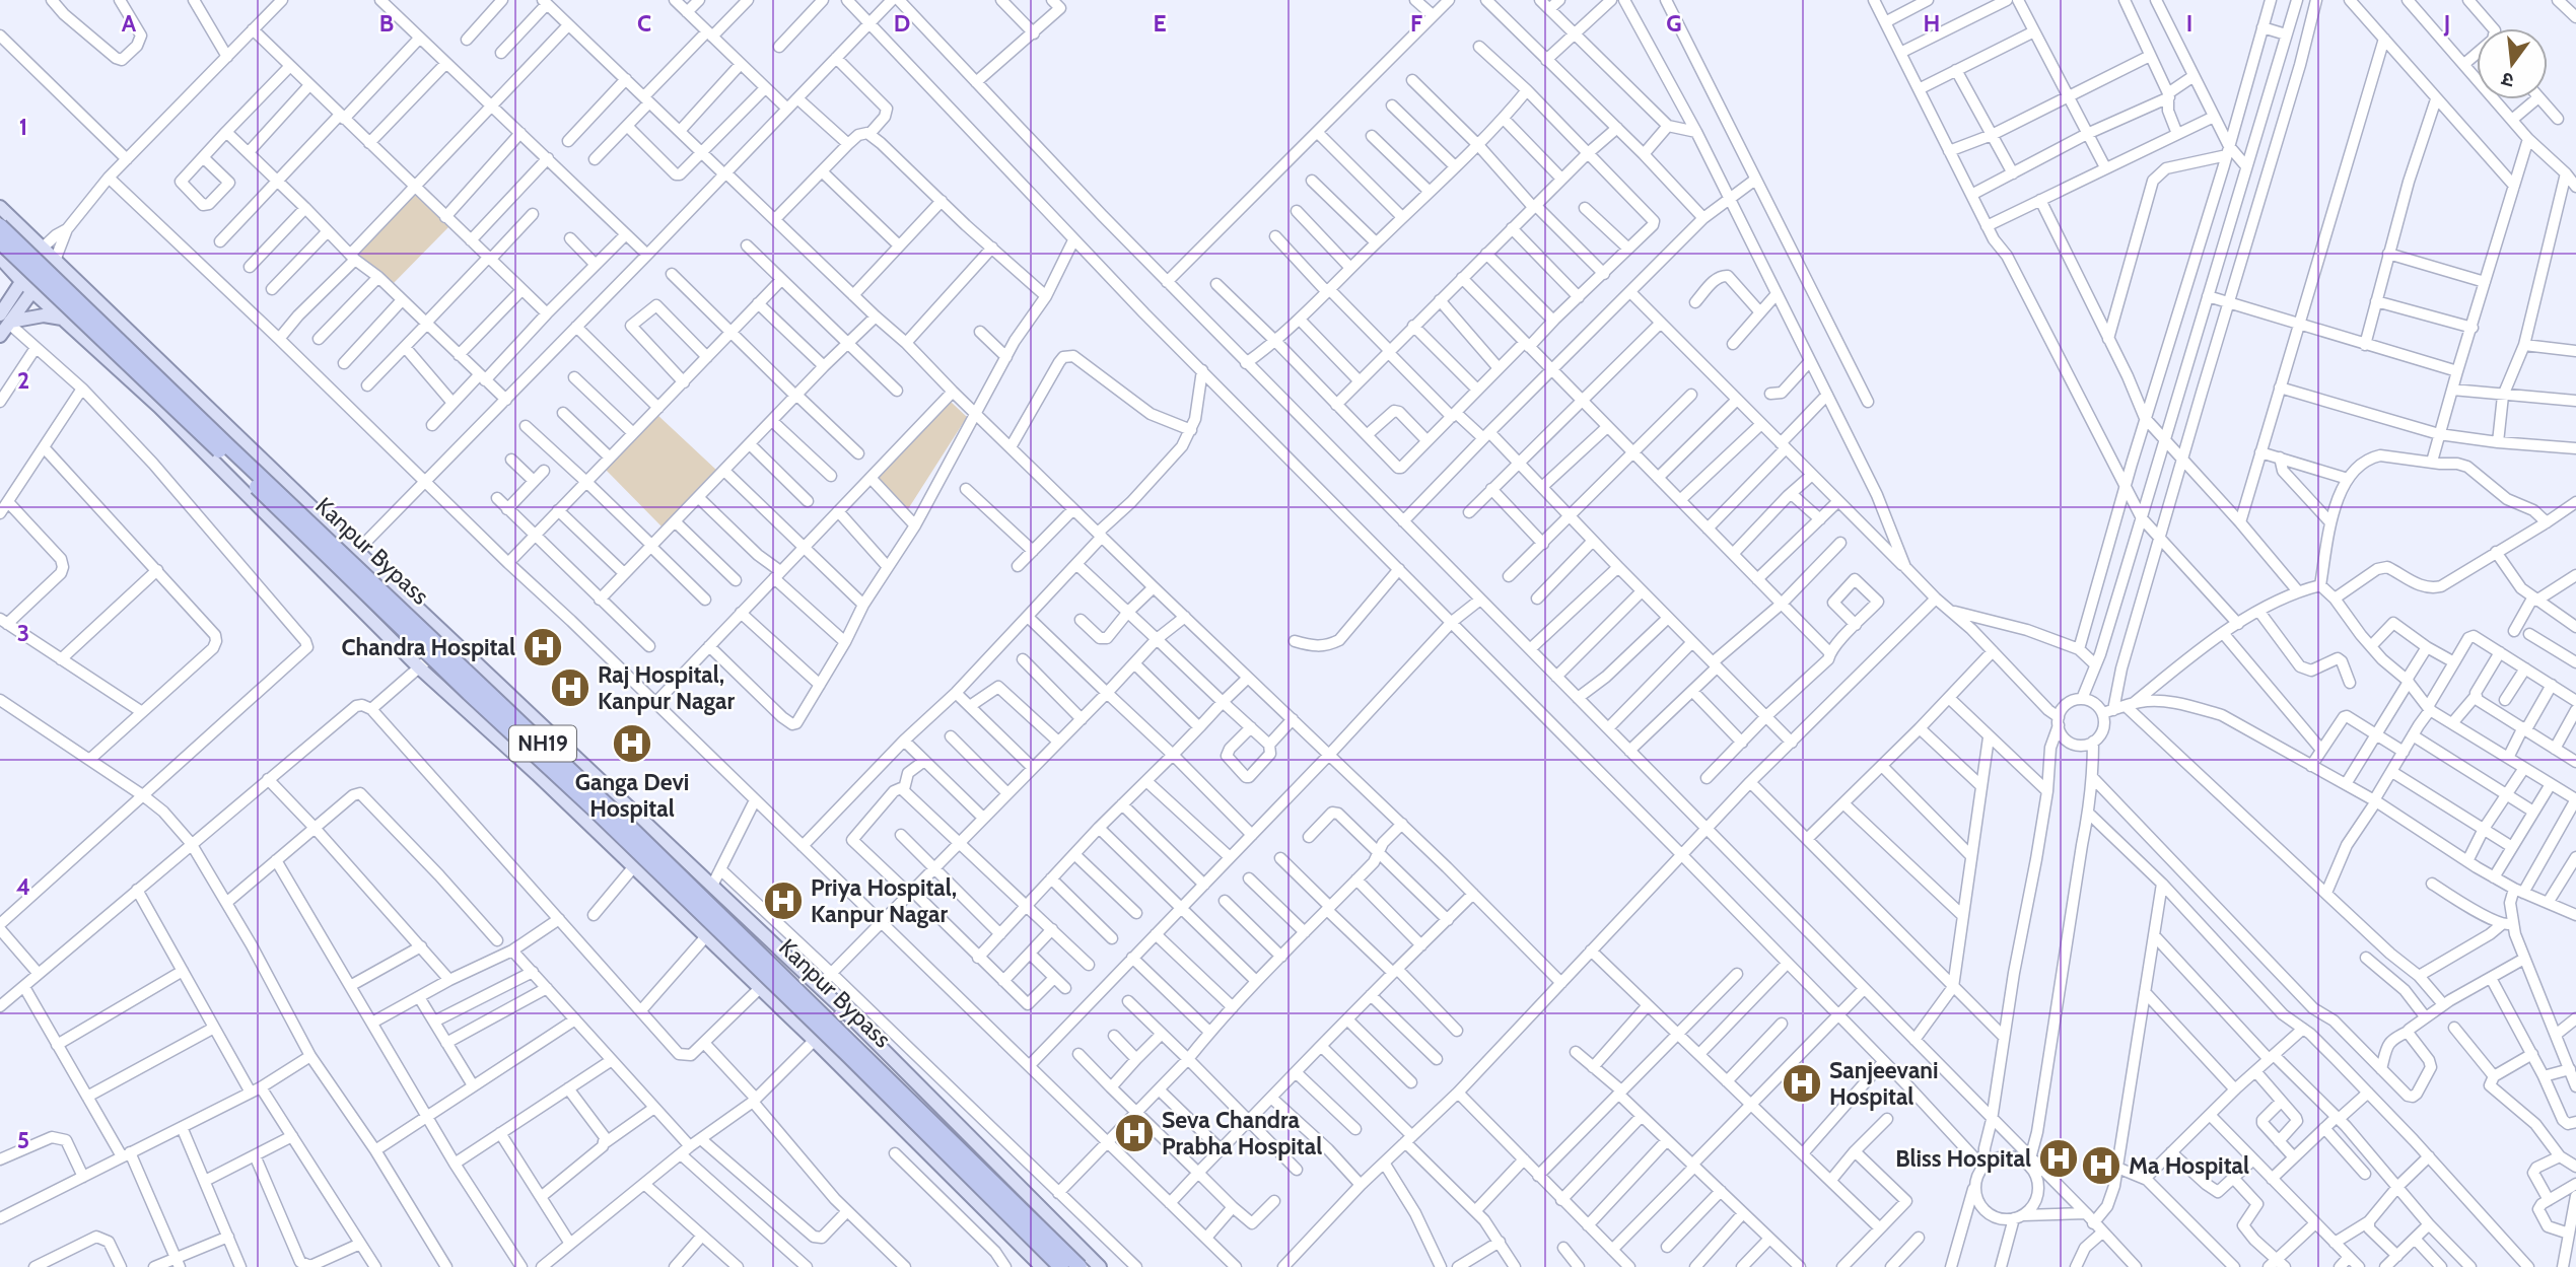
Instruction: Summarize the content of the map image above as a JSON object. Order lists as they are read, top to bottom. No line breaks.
{"streets":{"highway":["Kanpur Bypass","NH19"]},"places":{"hospital":["Chandra Hospital","Raj Hospital, Kanpur Nagar","Ganga Devi Hospital","Priya Hospital, Kanpur Nagar","Sanjeevani Hospital","Seva Chandra Prabha Hospital","Bliss Hospital","Ma Hospital"]},"north":"bottom","grid":{"columns":["A","B","C","D","E","F","G","H","I","J"],"rows":["1","2","3","4","5"]}}
